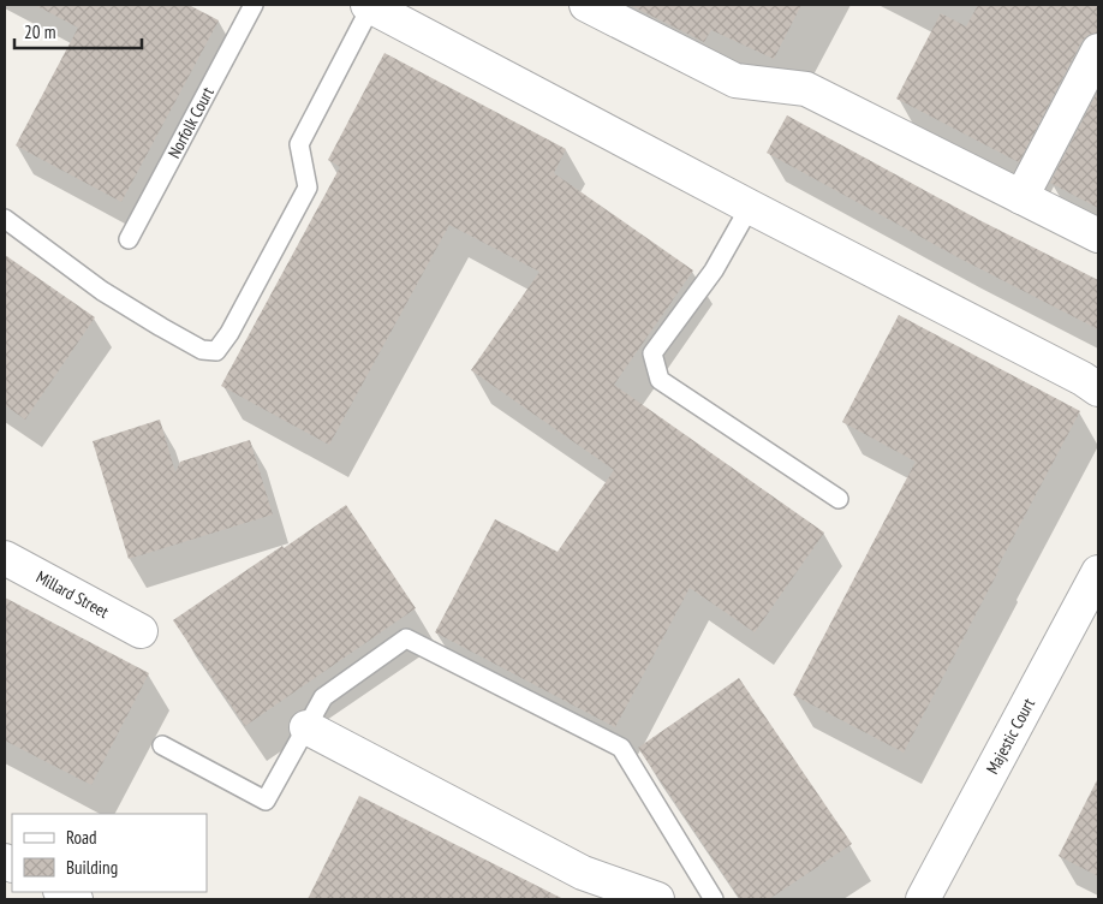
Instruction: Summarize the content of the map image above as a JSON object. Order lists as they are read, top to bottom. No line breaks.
{"streets":{"street":["Millard Street","Majestic Court"],"lane":["Norfolk Court"]},"legend":["Road","Building"],"scale_bar":"20 m"}
